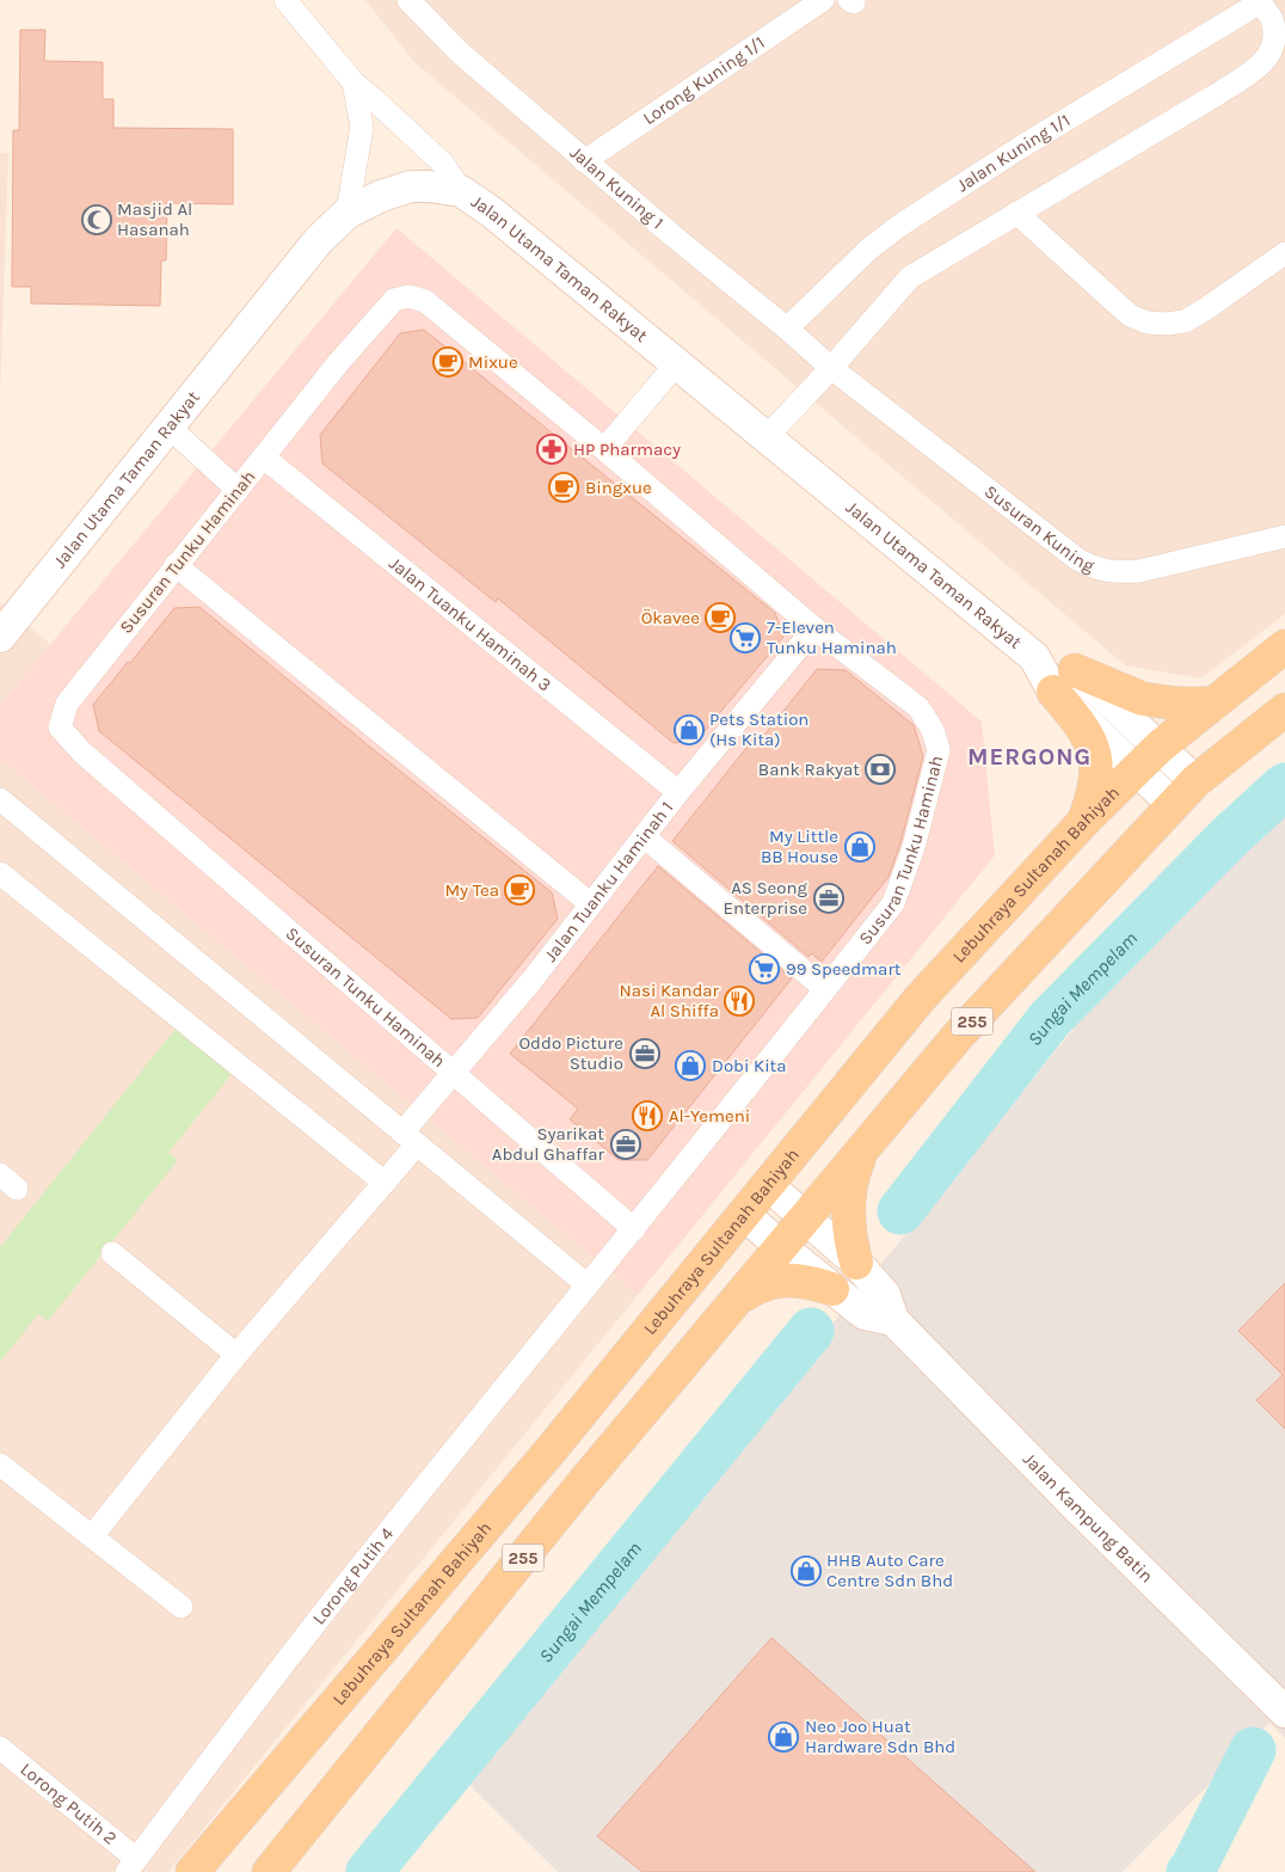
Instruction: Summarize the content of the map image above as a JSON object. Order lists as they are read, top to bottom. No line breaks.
{"streets":{"main road":["Lebuhraya Sultanah Bahiyah","255"],"street":["Lorong Kuning 1/1","Jalan Kuning 1/1","Jalan Kuning 1","Jalan Utama Taman Rakyat","Susuran Kuning","Susuran Tunku Haminah","Jalan Tuanku Haminah 3","Jalan Tuanku Haminah 1","Jalan Kampung Batin","Lorong Putih 4","Lorong Putih 2"]},"crossings":[["Lorong Kuning 1/1","Jalan Kuning 1"],["Jalan Kuning 1/1","Jalan Kuning 1"],["Jalan Kuning 1","Susuran Kuning"],["Jalan Utama Taman Rakyat","Lebuhraya Sultanah Bahiyah"],["Jalan Utama Taman Rakyat","255"],["Susuran Tunku Haminah","Jalan Tuanku Haminah 3"],["Susuran Tunku Haminah","Jalan Tuanku Haminah 1"],["Susuran Tunku Haminah","Lorong Putih 4"],["Jalan Tuanku Haminah 3","Jalan Tuanku Haminah 1"],["Lebuhraya Sultanah Bahiyah","Jalan Kampung Batin"],["255","Jalan Kampung Batin"],["Lorong Putih 4","Lorong Putih 2"]],"districts":["MERGONG"],"water":["Sungai Mempelam"],"places":{"mosque":["Masjid Al Hasanah"],"cafe":["Mixue","Bingxue","Ökavee","My Tea"],"pharmacy":["HP Pharmacy"],"supermarket":["7-Eleven Tunku Haminah","99 Speedmart"],"shop":["Pets Station (Hs Kita)","My Little BB House","Dobi Kita","HHB Auto Care Centre Sdn Bhd","Neo Joo Huat Hardware Sdn Bhd"],"bank":["Bank Rakyat"],"office":["AS Seong Enterprise","Oddo Picture Studio","Syarikat Abdul Ghaffar"],"restaurant":["Nasi Kandar Al Shiffa","Al-Yemeni"]}}
